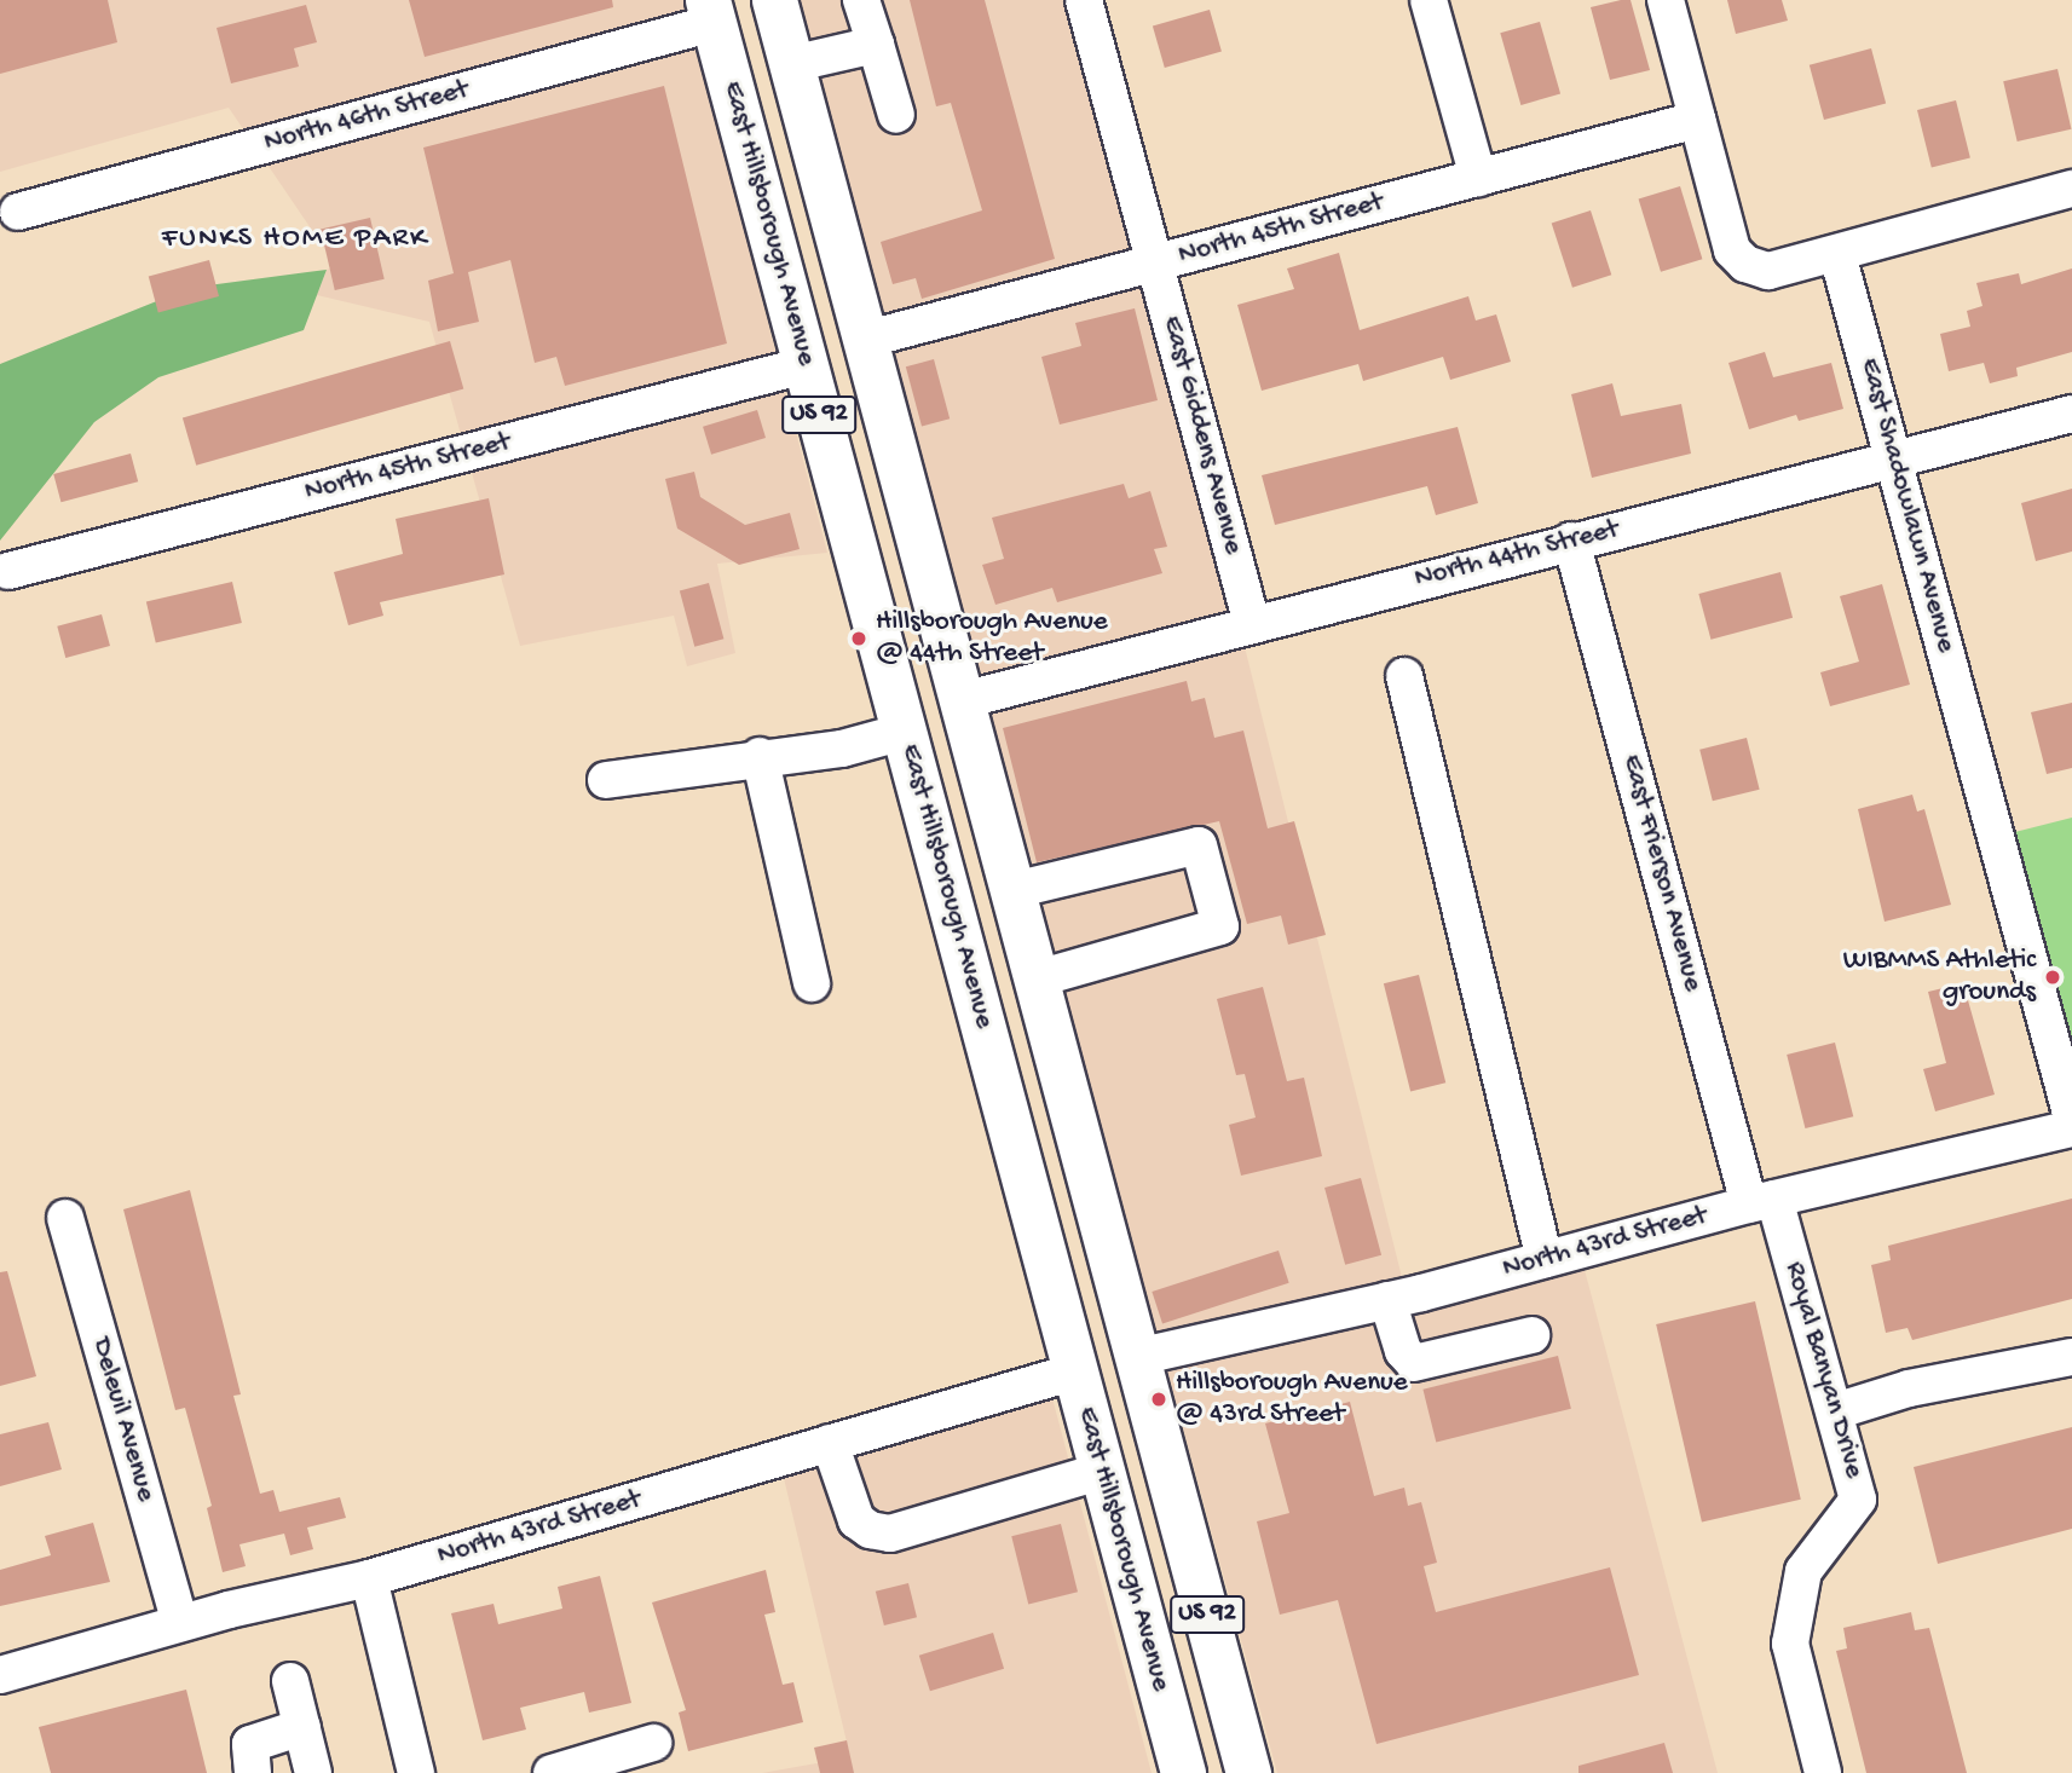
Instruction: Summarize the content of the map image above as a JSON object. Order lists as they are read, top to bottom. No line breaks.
{"streets":{"main road":["East Hillsborough Avenue","US 92"],"street":["North 46th Street","North 45th Street","East Giddens Avenue","East Shadowlawn Avenue","North 44th Street","East Frierson Avenue","North 43rd Street","Royal Banyan Drive","Deleuil Avenue"]},"crossings":[["North 46th Street","East Hillsborough Avenue"],["East Hillsborough Avenue","North 45th Street"],["East Hillsborough Avenue","North 43rd Street"],["North 45th Street","US 92"],["North 45th Street","East Giddens Avenue"],["US 92","North 44th Street"],["US 92","North 43rd Street"],["East Giddens Avenue","North 44th Street"],["East Shadowlawn Avenue","North 44th Street"],["North 44th Street","East Frierson Avenue"],["East Frierson Avenue","North 43rd Street"],["East Frierson Avenue","Royal Banyan Drive"],["North 43rd Street","Royal Banyan Drive"],["North 43rd Street","Deleuil Avenue"]],"districts":["FUNKS HOME PARK"],"places":["Hillsborough Avenue @ 44th Street","WIBMMS Athletic grounds","Hillsborough Avenue @ 43rd Street"]}
